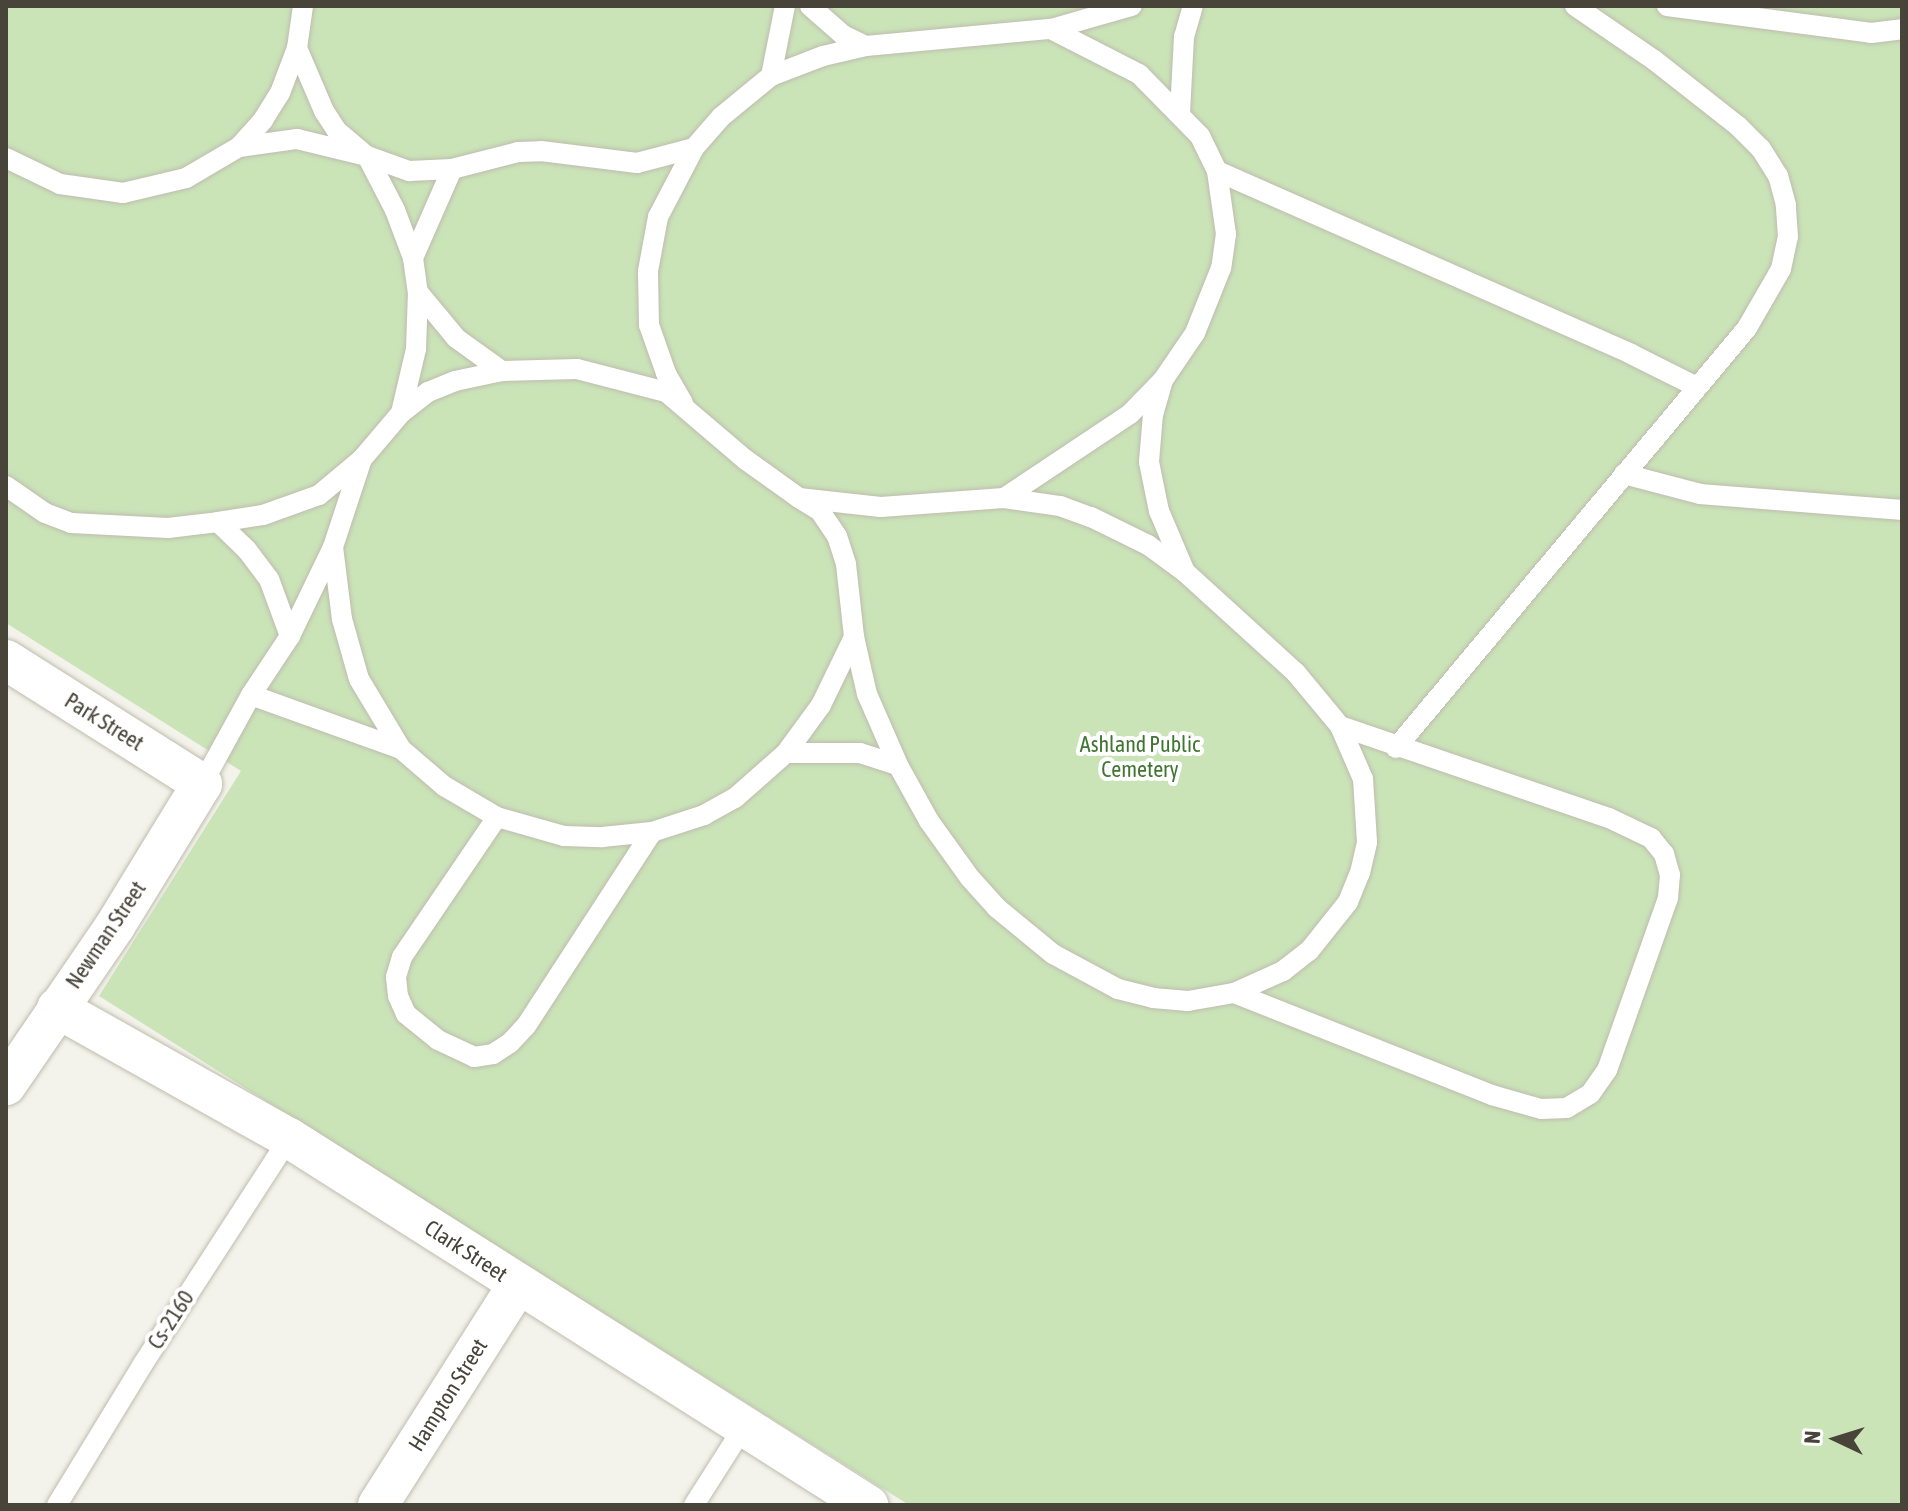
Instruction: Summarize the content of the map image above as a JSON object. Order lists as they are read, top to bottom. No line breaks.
{"streets":{"street":["Park Street","Newman Street","Clark Street","Hampton Street"],"lane":["Cs-2160"]},"crossings":[["Park Street","Newman Street"],["Newman Street","Clark Street"],["Clark Street","Cs-2160"],["Clark Street","Hampton Street"]],"parks":["Ashland Public Cemetery"],"north":"left"}
